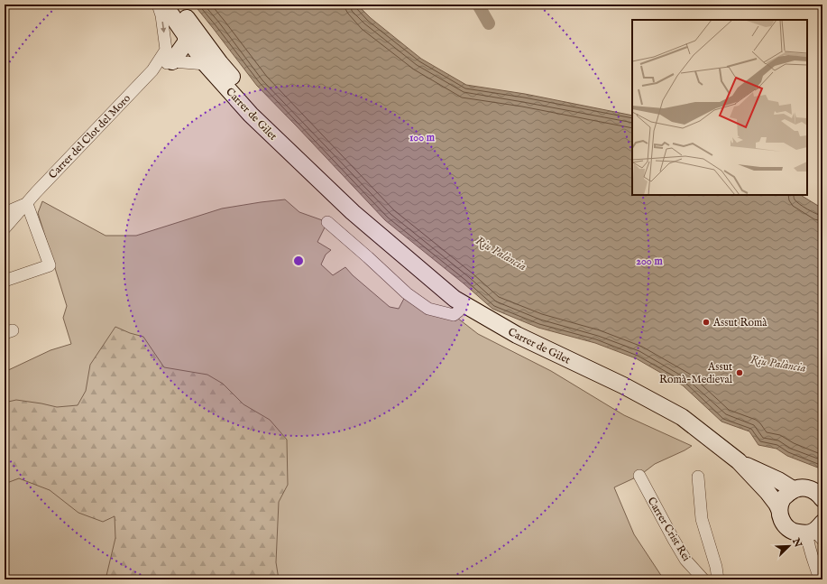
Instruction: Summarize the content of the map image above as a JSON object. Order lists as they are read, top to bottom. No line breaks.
{"streets":{"main road":["Carrer de Gilet"],"street":["Carrer del Clot del Moro","Carrer Crist Rei"]},"water":["Riu Palància"],"places":["Assut Romà","Assut Romà-Medieval"],"north":"top right","rings":["100 m","200 m"]}
